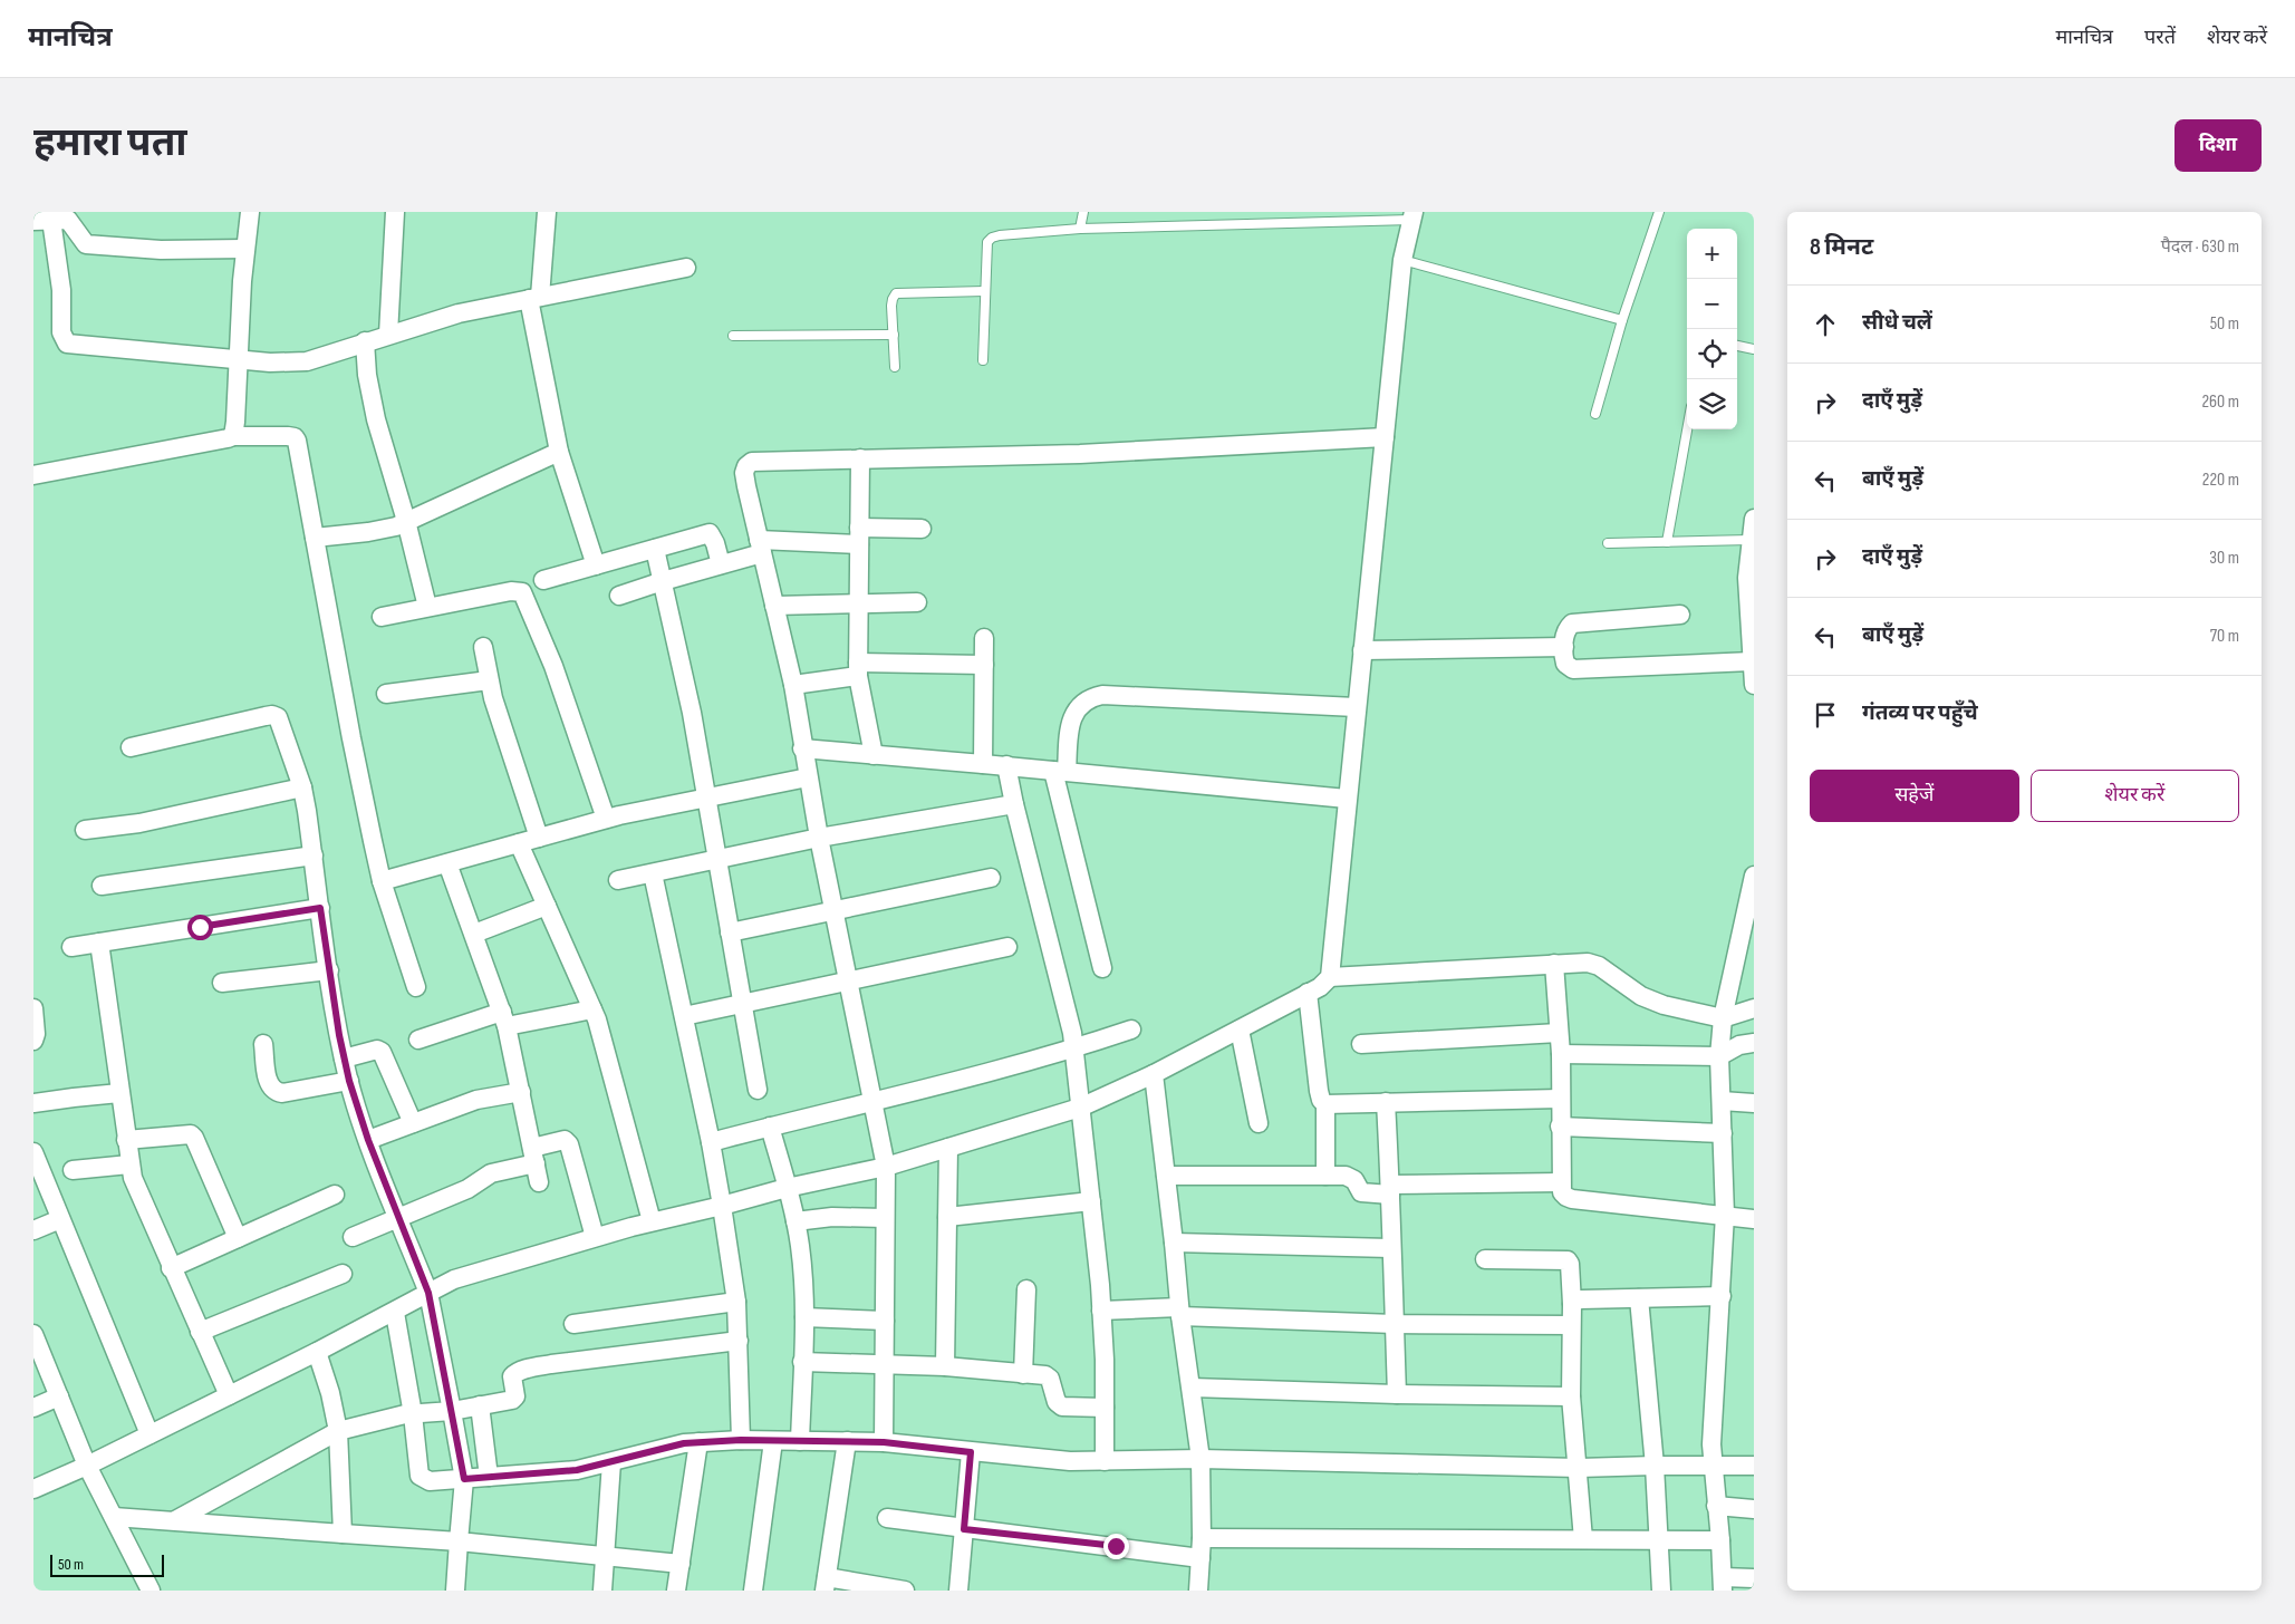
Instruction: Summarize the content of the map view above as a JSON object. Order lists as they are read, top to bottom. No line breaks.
{"scale_bar":"50 m","page":{"header":"मानचित्र","nav":["मानचित्र","परतें","शेयर करें"],"title":"हमारा पता","buttons":["दिशा",["सहेजें","शेयर करें"]],"heading":["8 मिनट","पैदल · 630 m"],"map_buttons":["+","−"],"list":[["सीधे चलें","50 m"],["दाएँ मुड़ें","260 m"],["बाएँ मुड़ें","220 m"],["दाएँ मुड़ें","30 m"],["बाएँ मुड़ें","70 m"],"गंतव्य पर पहुँचे"],"scale":"50 m"}}
